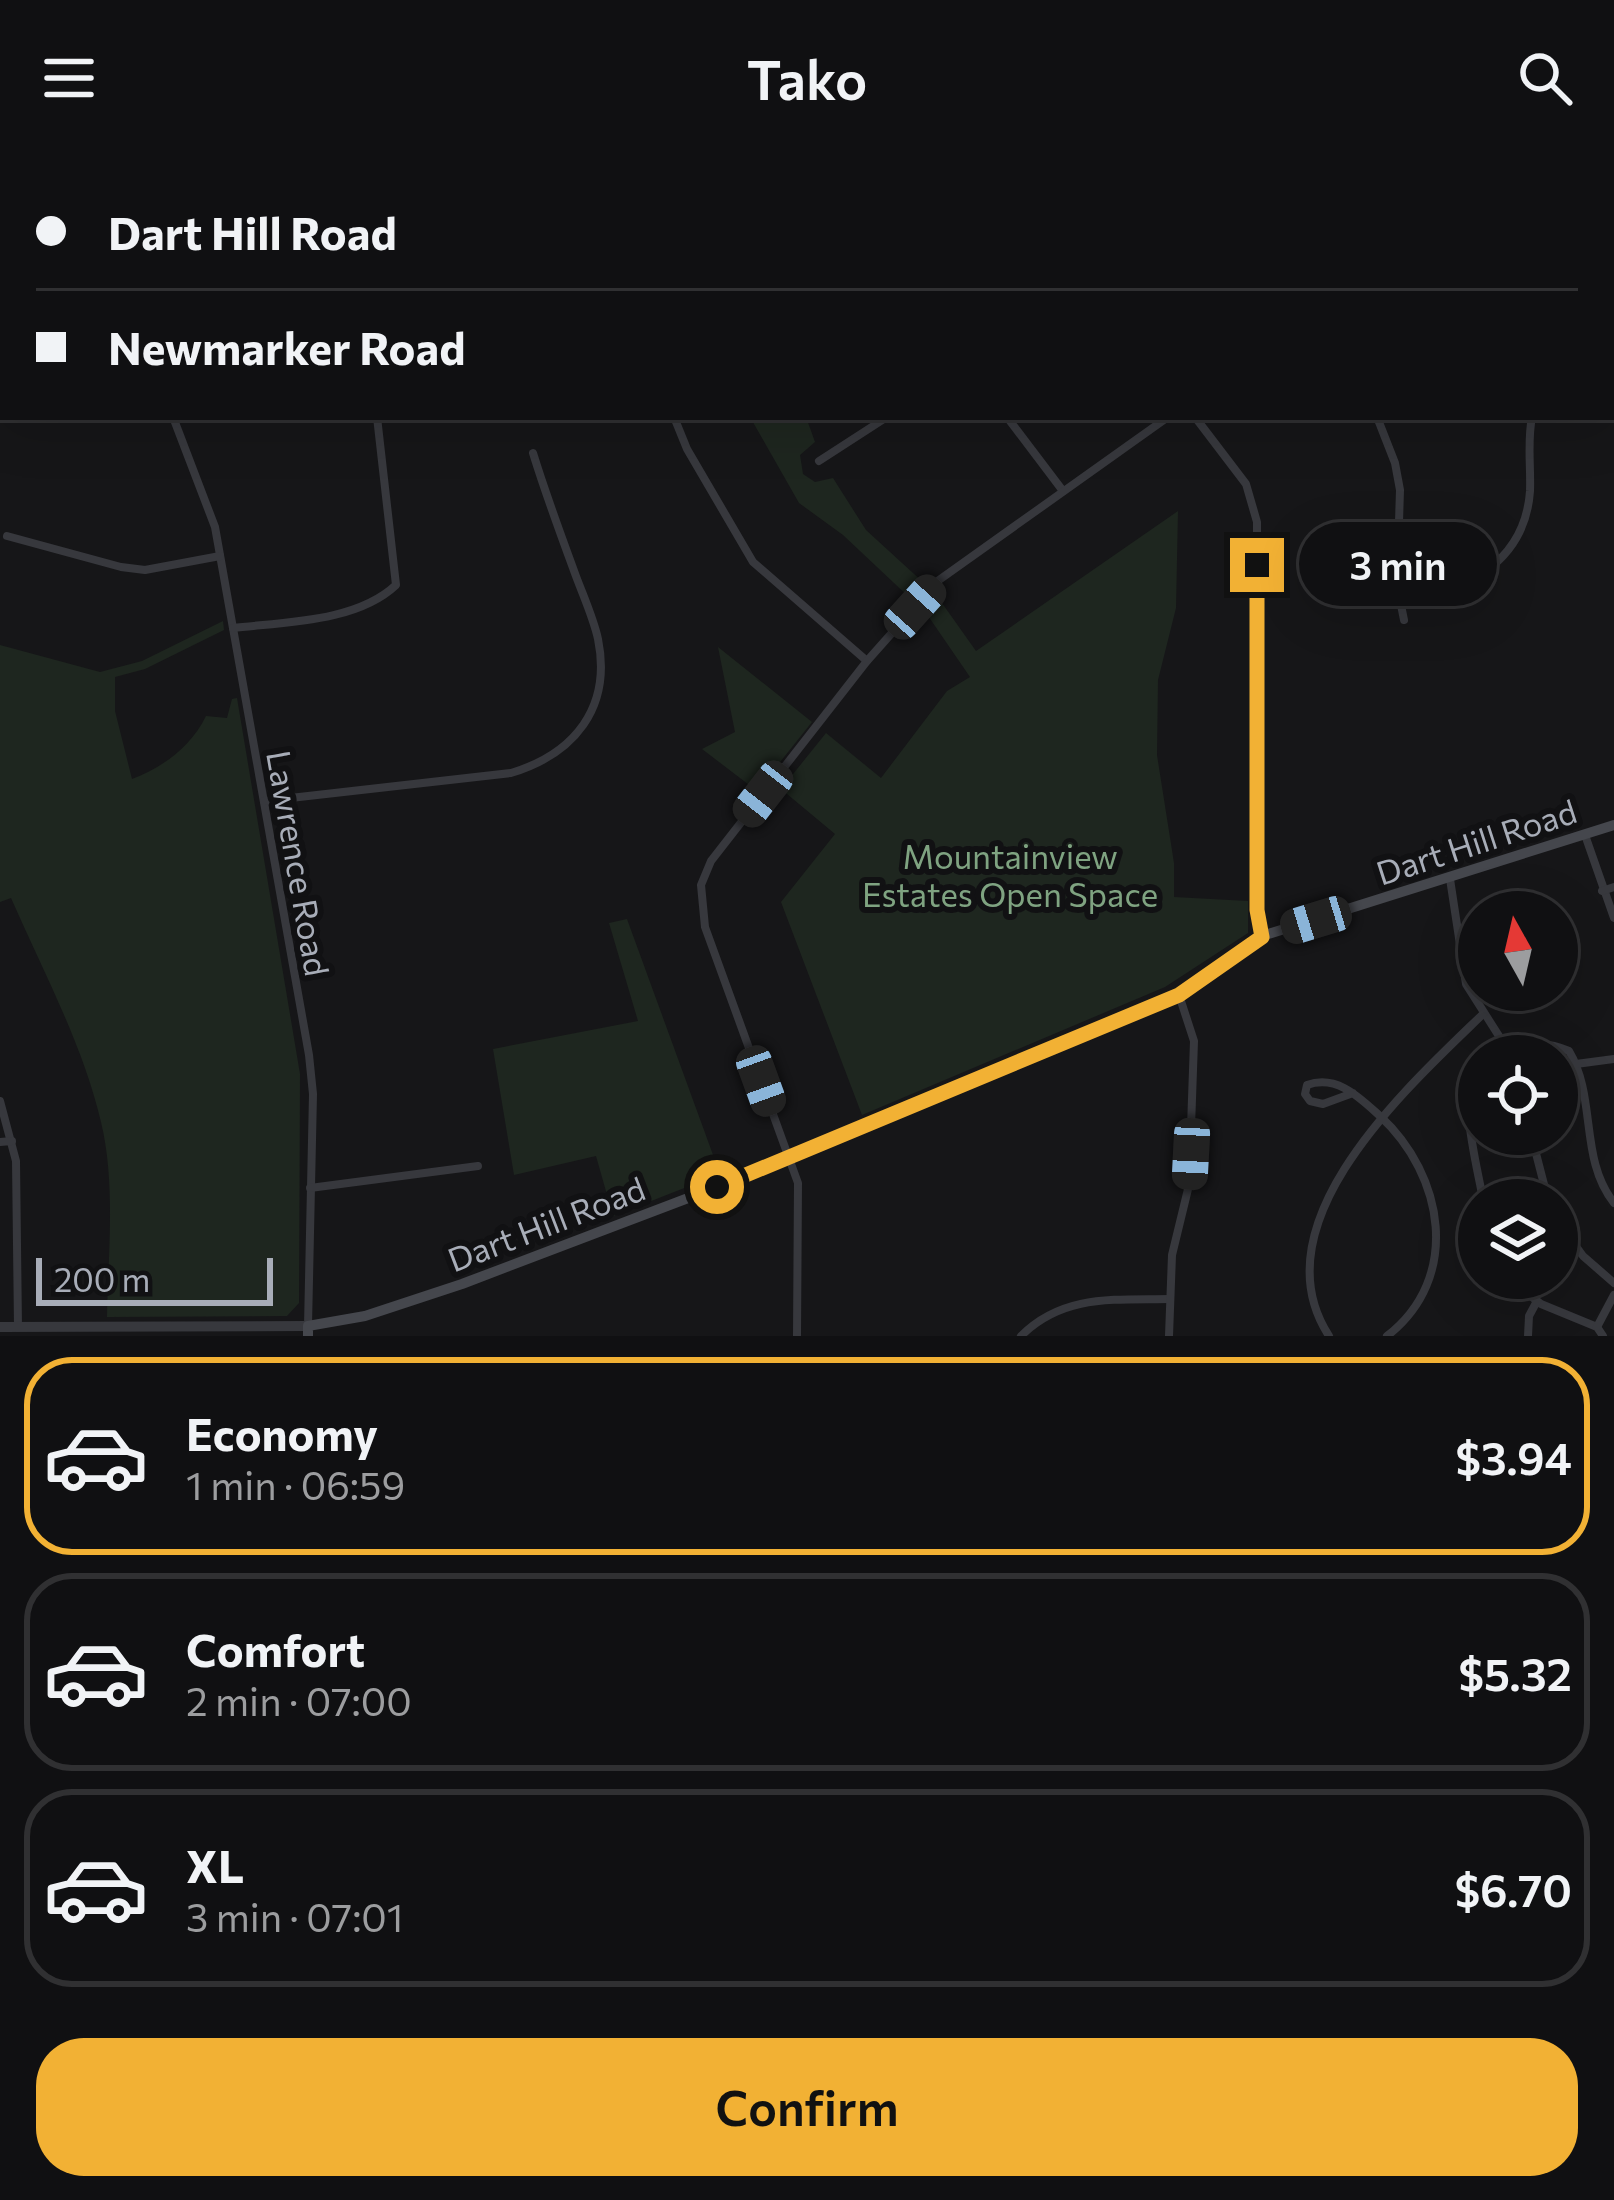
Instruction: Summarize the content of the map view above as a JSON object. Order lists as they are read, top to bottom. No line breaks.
{"streets":{"main road":["Dart Hill Road"],"street":["Lawrence Road"]},"crossings":[["Dart Hill Road","Lawrence Road"]],"parks":["Mountainview Estates Open Space"],"scale_bar":"200 m","north":"top","page":{"header":"Tako","banner":["Dart Hill Road","Newmarker Road"],"bubble":"3 min","scale":"200 m","list":[{"name":"Economy","note":"1 min · 06:59","value":"$3.94"},{"name":"Comfort","note":"2 min · 07:00","value":"$5.32"},{"name":"XL","note":"3 min · 07:01","value":"$6.70"}],"buttons":"Confirm"}}
